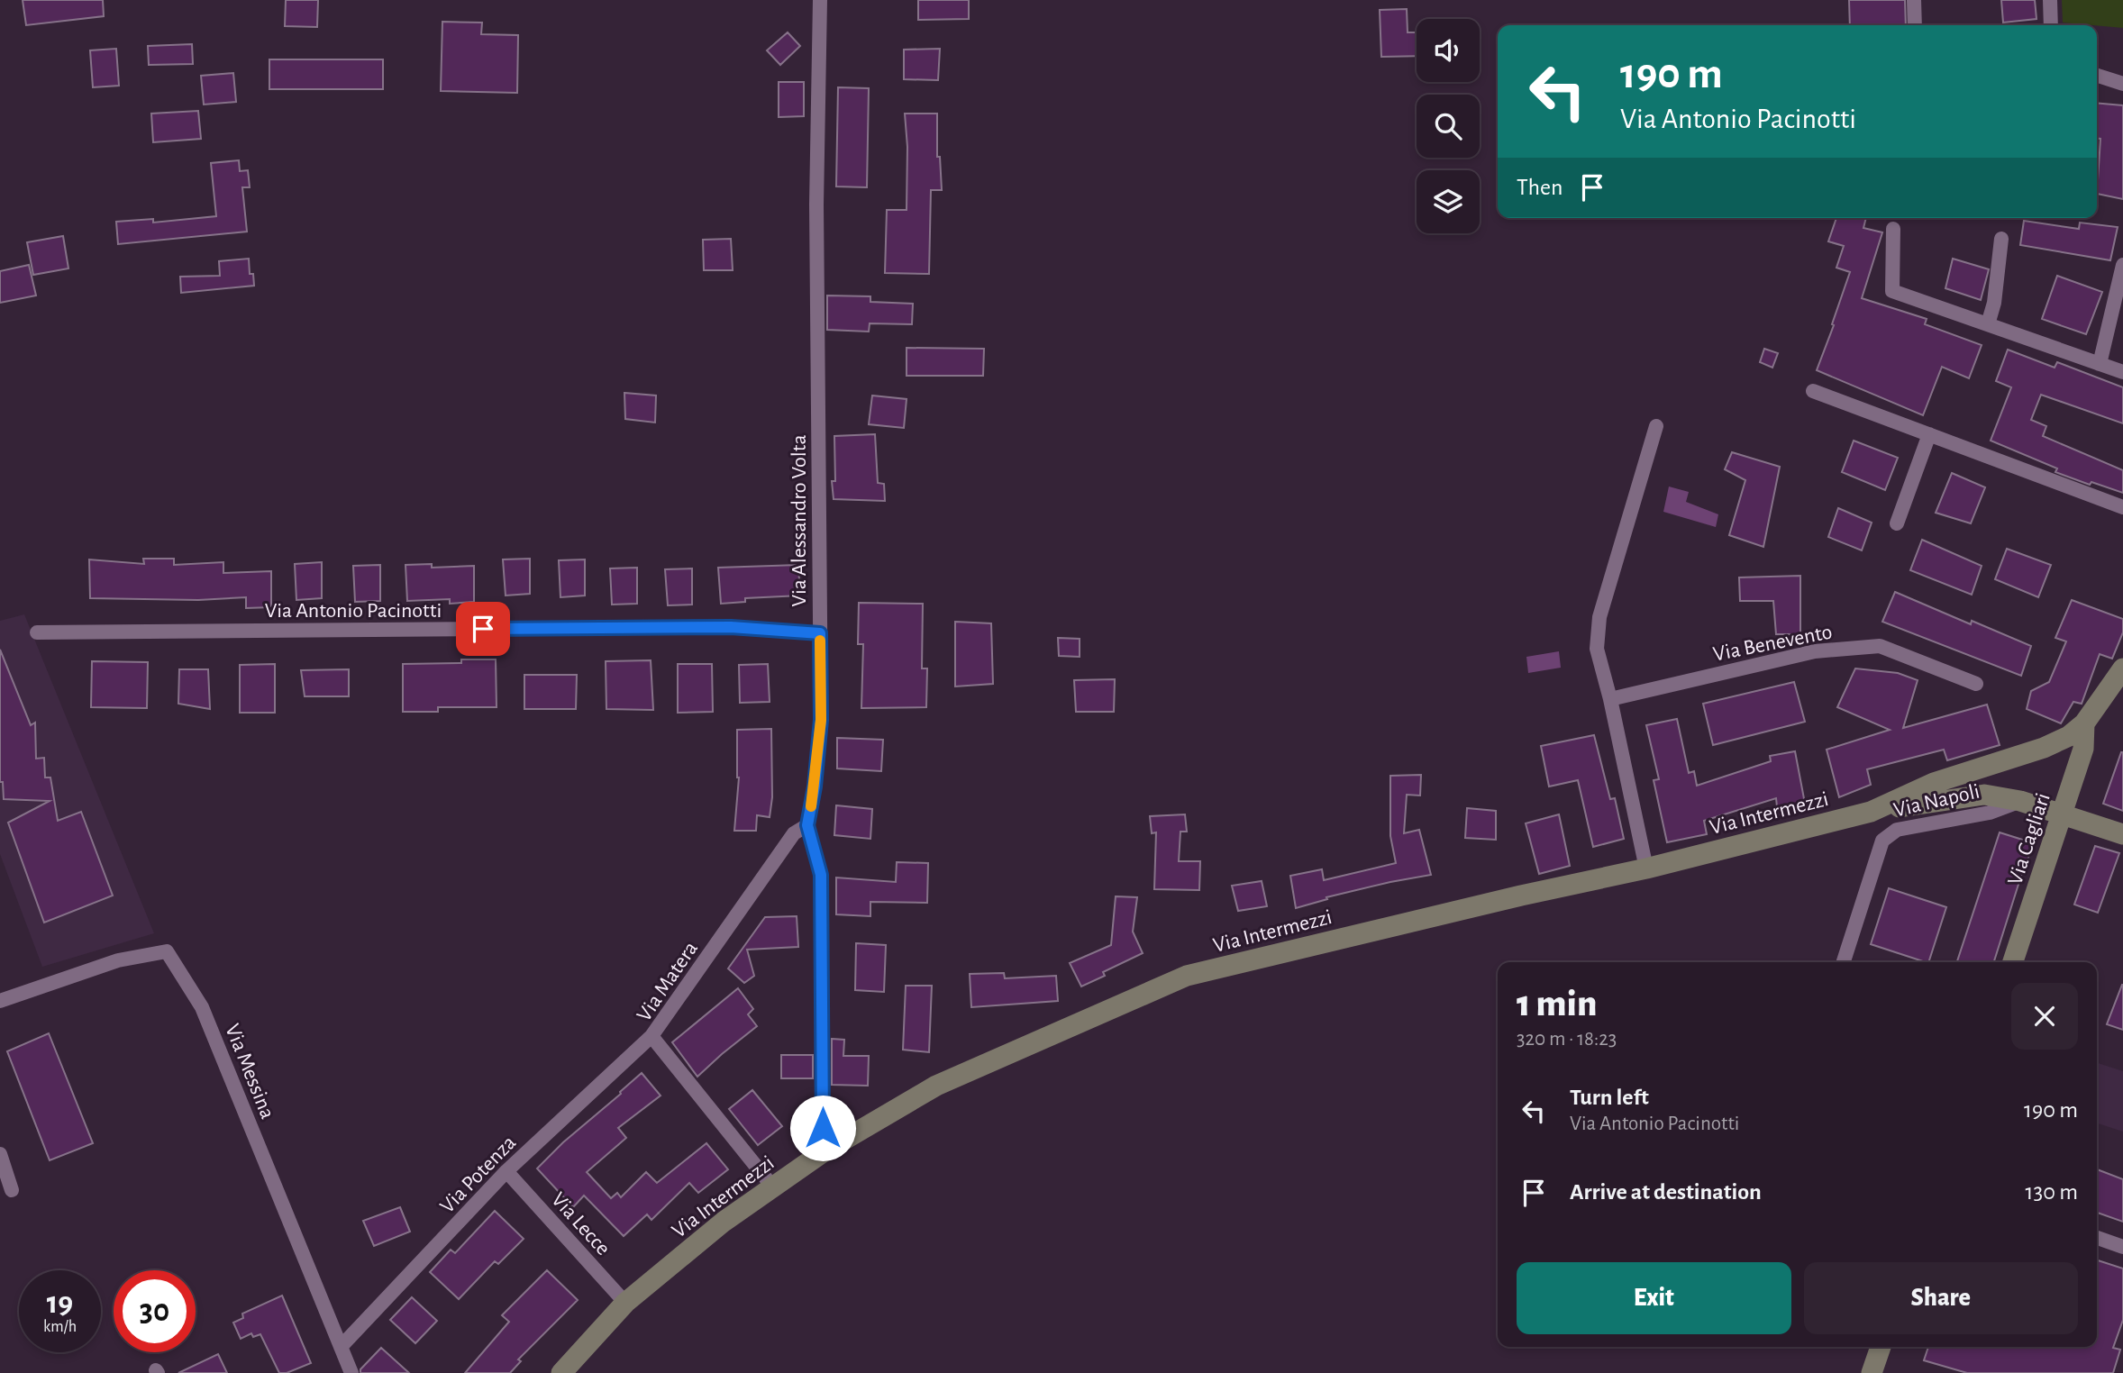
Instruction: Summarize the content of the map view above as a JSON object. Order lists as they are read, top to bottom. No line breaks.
{"streets":{"street":["Via Alessandro Volta","Via Antonio Pacinotti","Via Benevento","Via Napoli","Via Intermezzi","Via Cagliari","Via Matera","Via Messina","Via Potenza","Via Lecce"]},"crossings":[["Via Alessandro Volta","Via Antonio Pacinotti"],["Via Alessandro Volta","Via Intermezzi"],["Via Alessandro Volta","Via Matera"],["Via Napoli","Via Intermezzi"],["Via Napoli","Via Cagliari"],["Via Intermezzi","Via Cagliari"],["Via Intermezzi","Via Matera"],["Via Intermezzi","Via Lecce"],["Via Matera","Via Potenza"],["Via Messina","Via Potenza"],["Via Potenza","Via Lecce"]],"page":{"turn":["190 m","Via Antonio Pacinotti"],"then":"Then","heading":["1 min","320 m · 18:23"],"list":[{"name":"Turn left","note":"Via Antonio Pacinotti","value":"190 m"},{"name":"Arrive at destination","value":"130 m"}],"buttons":["Exit","Share"],"speed":"19 km/h","limit":"30"}}
